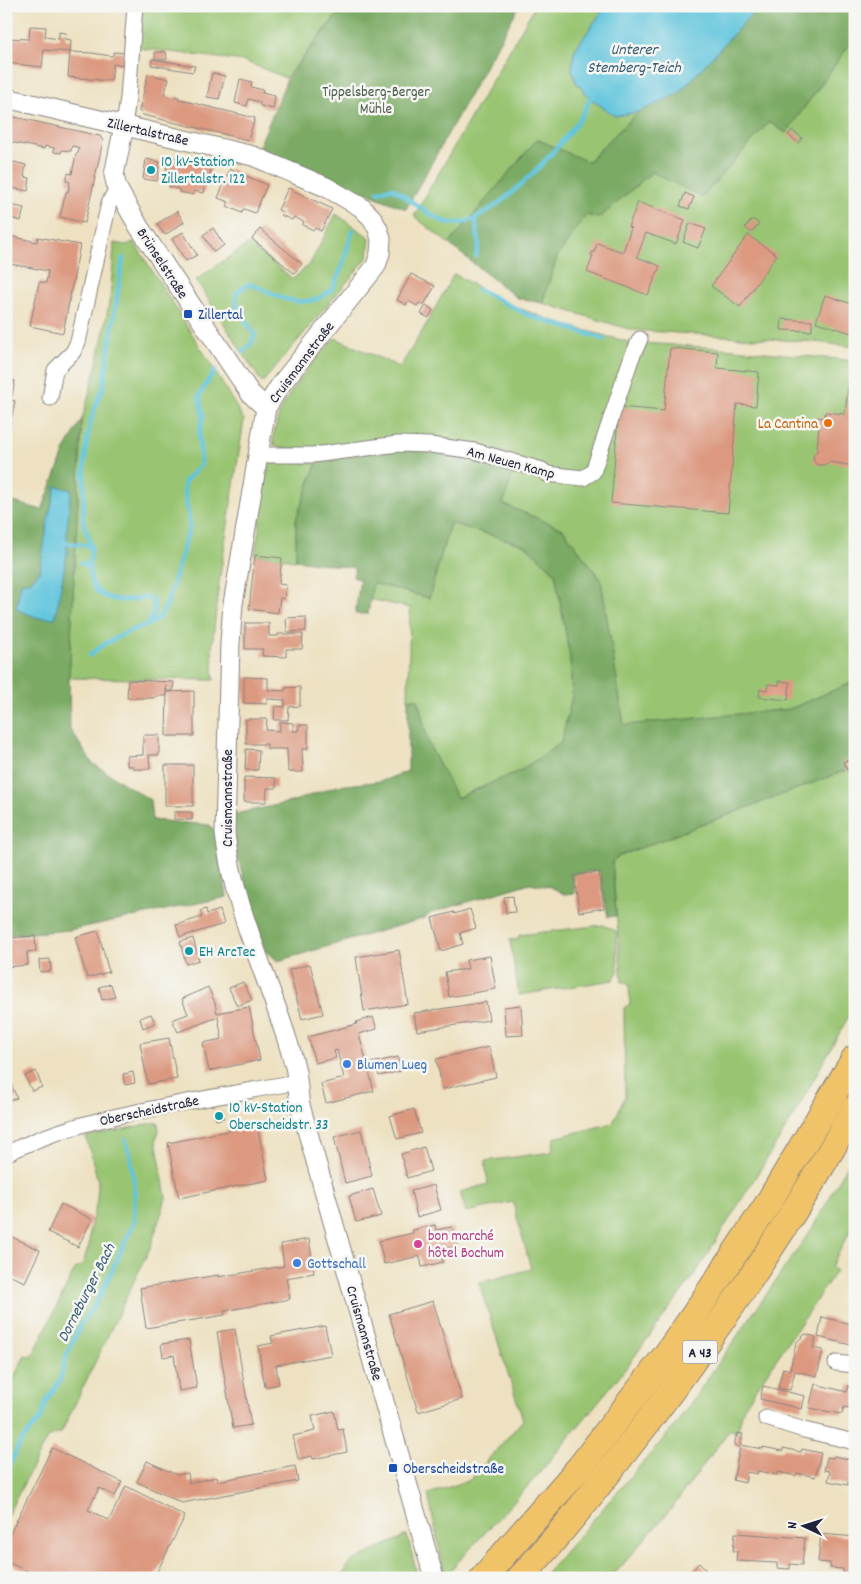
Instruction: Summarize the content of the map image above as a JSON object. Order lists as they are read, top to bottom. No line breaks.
{"streets":{"highway":["A 43"],"street":["Zillertalstraße","Brünselstraße","Cruismannstraße","Am Neuen Kamp","Oberscheidstraße"]},"crossings":[["Zillertalstraße","Brünselstraße"],["Zillertalstraße","Cruismannstraße"],["Brünselstraße","Cruismannstraße"],["Cruismannstraße","Am Neuen Kamp"],["Cruismannstraße","Oberscheidstraße"]],"water":["Unterer Stemberg-Teich","Dorneburger Bach"],"parks":["Tippelsberg-Berger Mühle"],"places":{"other":["10 kV-Station Zillertalstr. 122","La Cantina","EH ArcTec","Blumen Lueg","10 kV-Station Oberscheidstr. 33","bon marché hôtel Bochum","Gottschall"],"transit":["Zillertal","Oberscheidstraße"]},"north":"left"}
